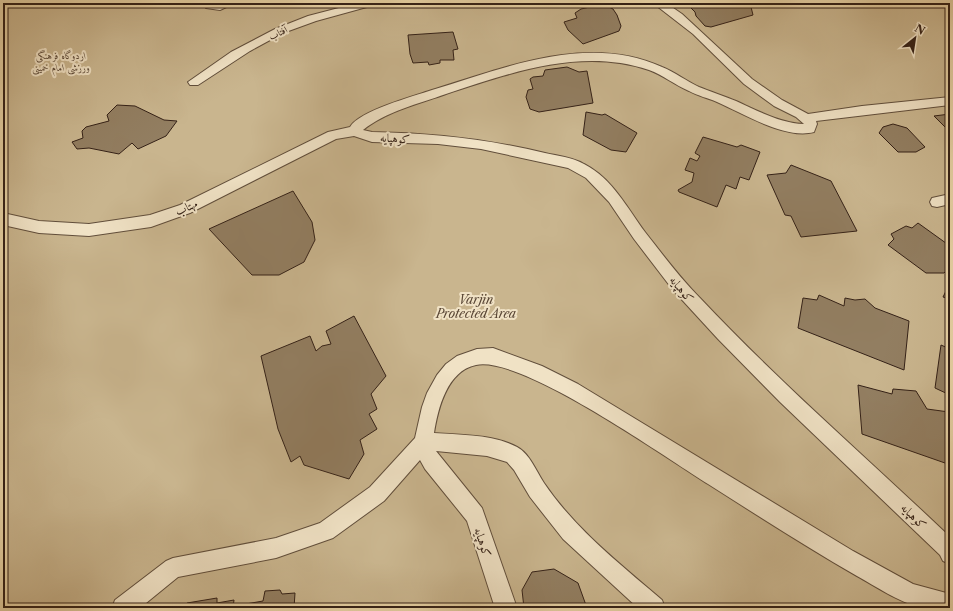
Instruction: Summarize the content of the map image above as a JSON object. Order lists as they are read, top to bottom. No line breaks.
{"streets":{"street":["آفتاب","کوهپایه","مهتاب"]},"crossings":[["کوهپایه","مهتاب"]],"parks":["اردوگاه فرهنگی ورزشی امام خمینی","Varjin Protected Area"],"north":"top right"}
